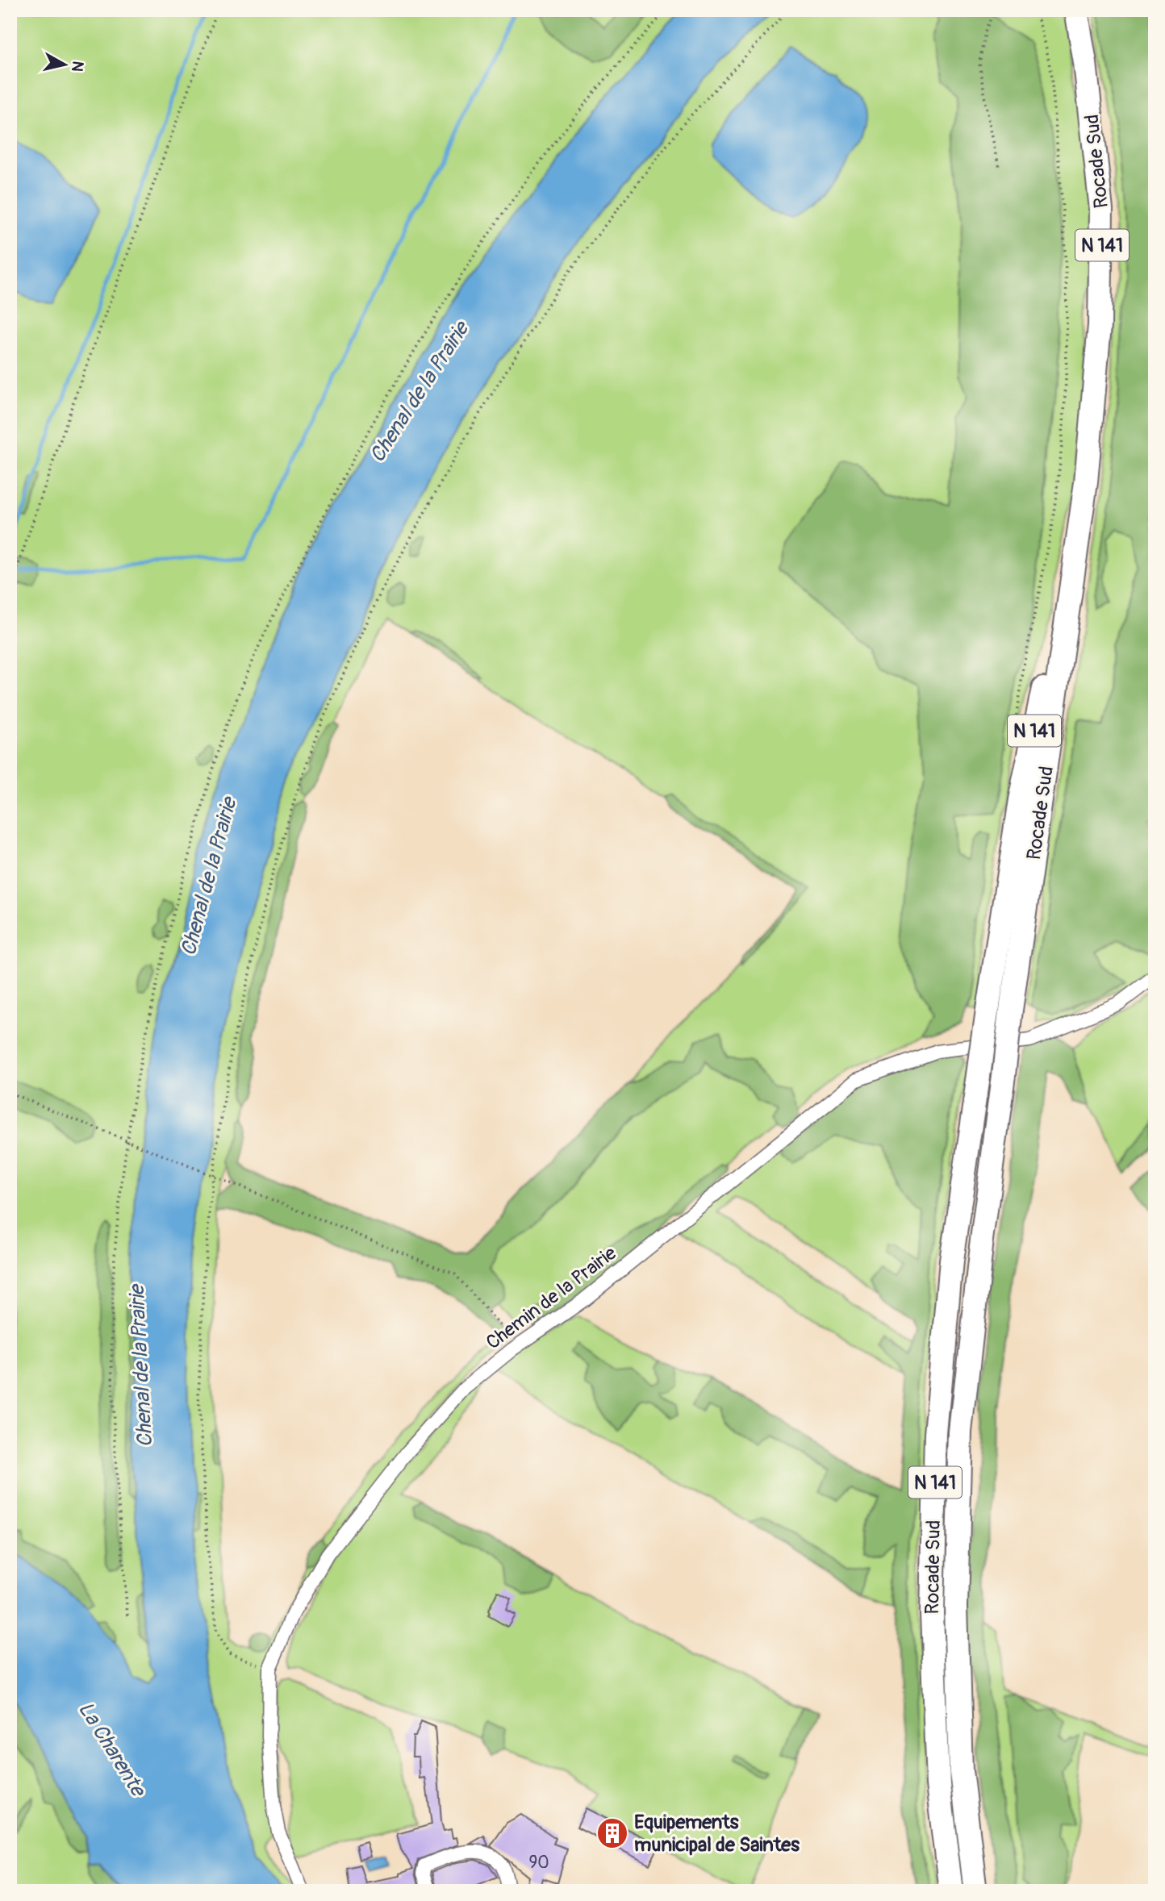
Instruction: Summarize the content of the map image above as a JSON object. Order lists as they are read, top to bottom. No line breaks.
{"streets":{"highway":["Rocade Sud","N 141"],"street":["Chemin de la Prairie"]},"water":["Chenal de la Prairie","La Charente"],"places":{"building":["Equipements municipal de Saintes"]},"house_numbers":["90"],"north":"right"}
